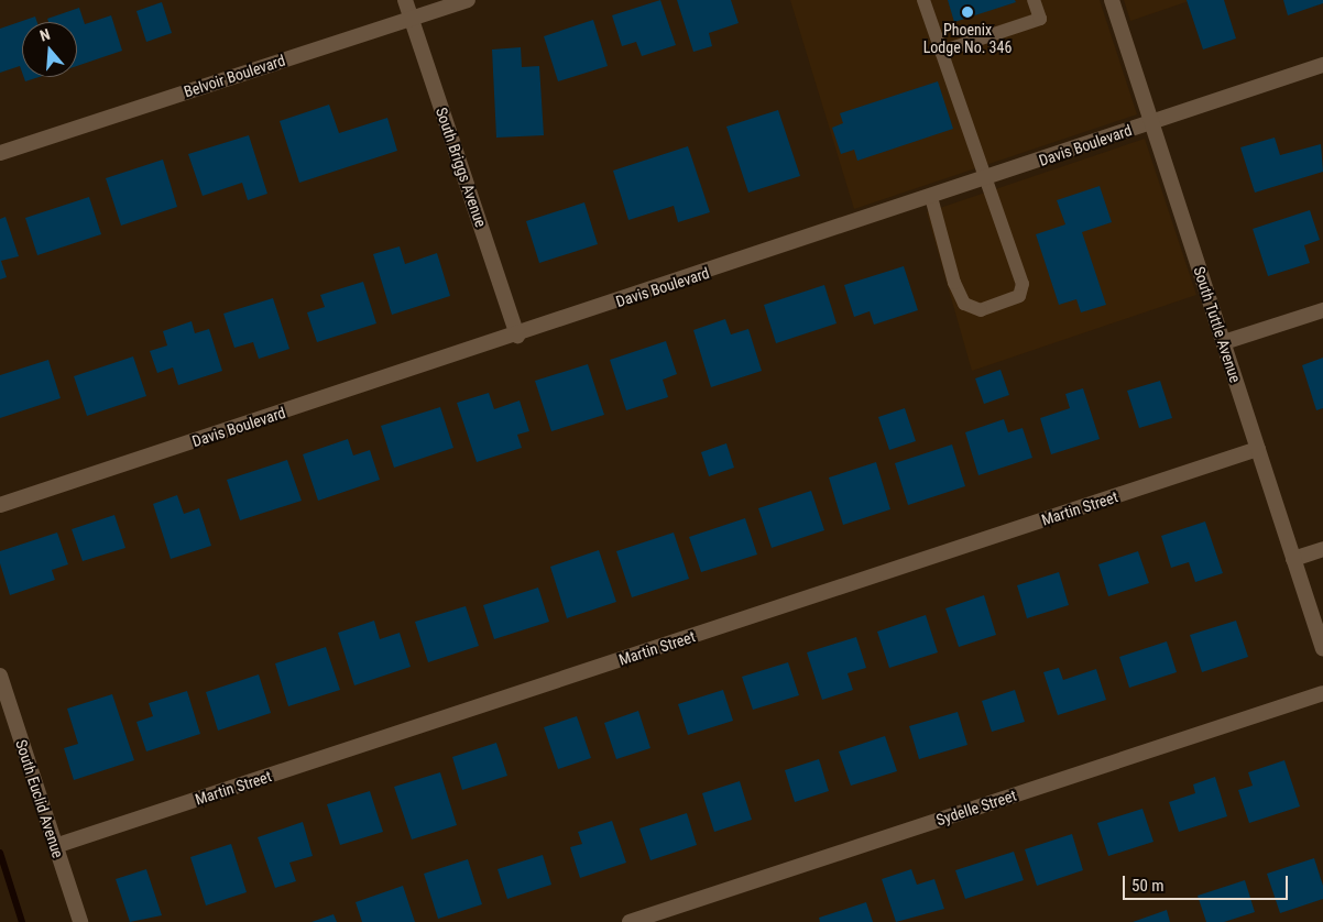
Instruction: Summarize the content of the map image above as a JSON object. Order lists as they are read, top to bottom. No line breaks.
{"streets":{"street":["Belvoir Boulevard","Davis Boulevard","South Briggs Avenue","South Tuttle Avenue","Martin Street","South Euclid Avenue","Sydelle Street"]},"crossings":[["Belvoir Boulevard","South Briggs Avenue"],["Davis Boulevard","South Briggs Avenue"],["Davis Boulevard","South Tuttle Avenue"],["South Tuttle Avenue","Martin Street"],["Martin Street","South Euclid Avenue"]],"places":["Phoenix Lodge No. 346"],"scale_bar":"50 m","north":"top"}
